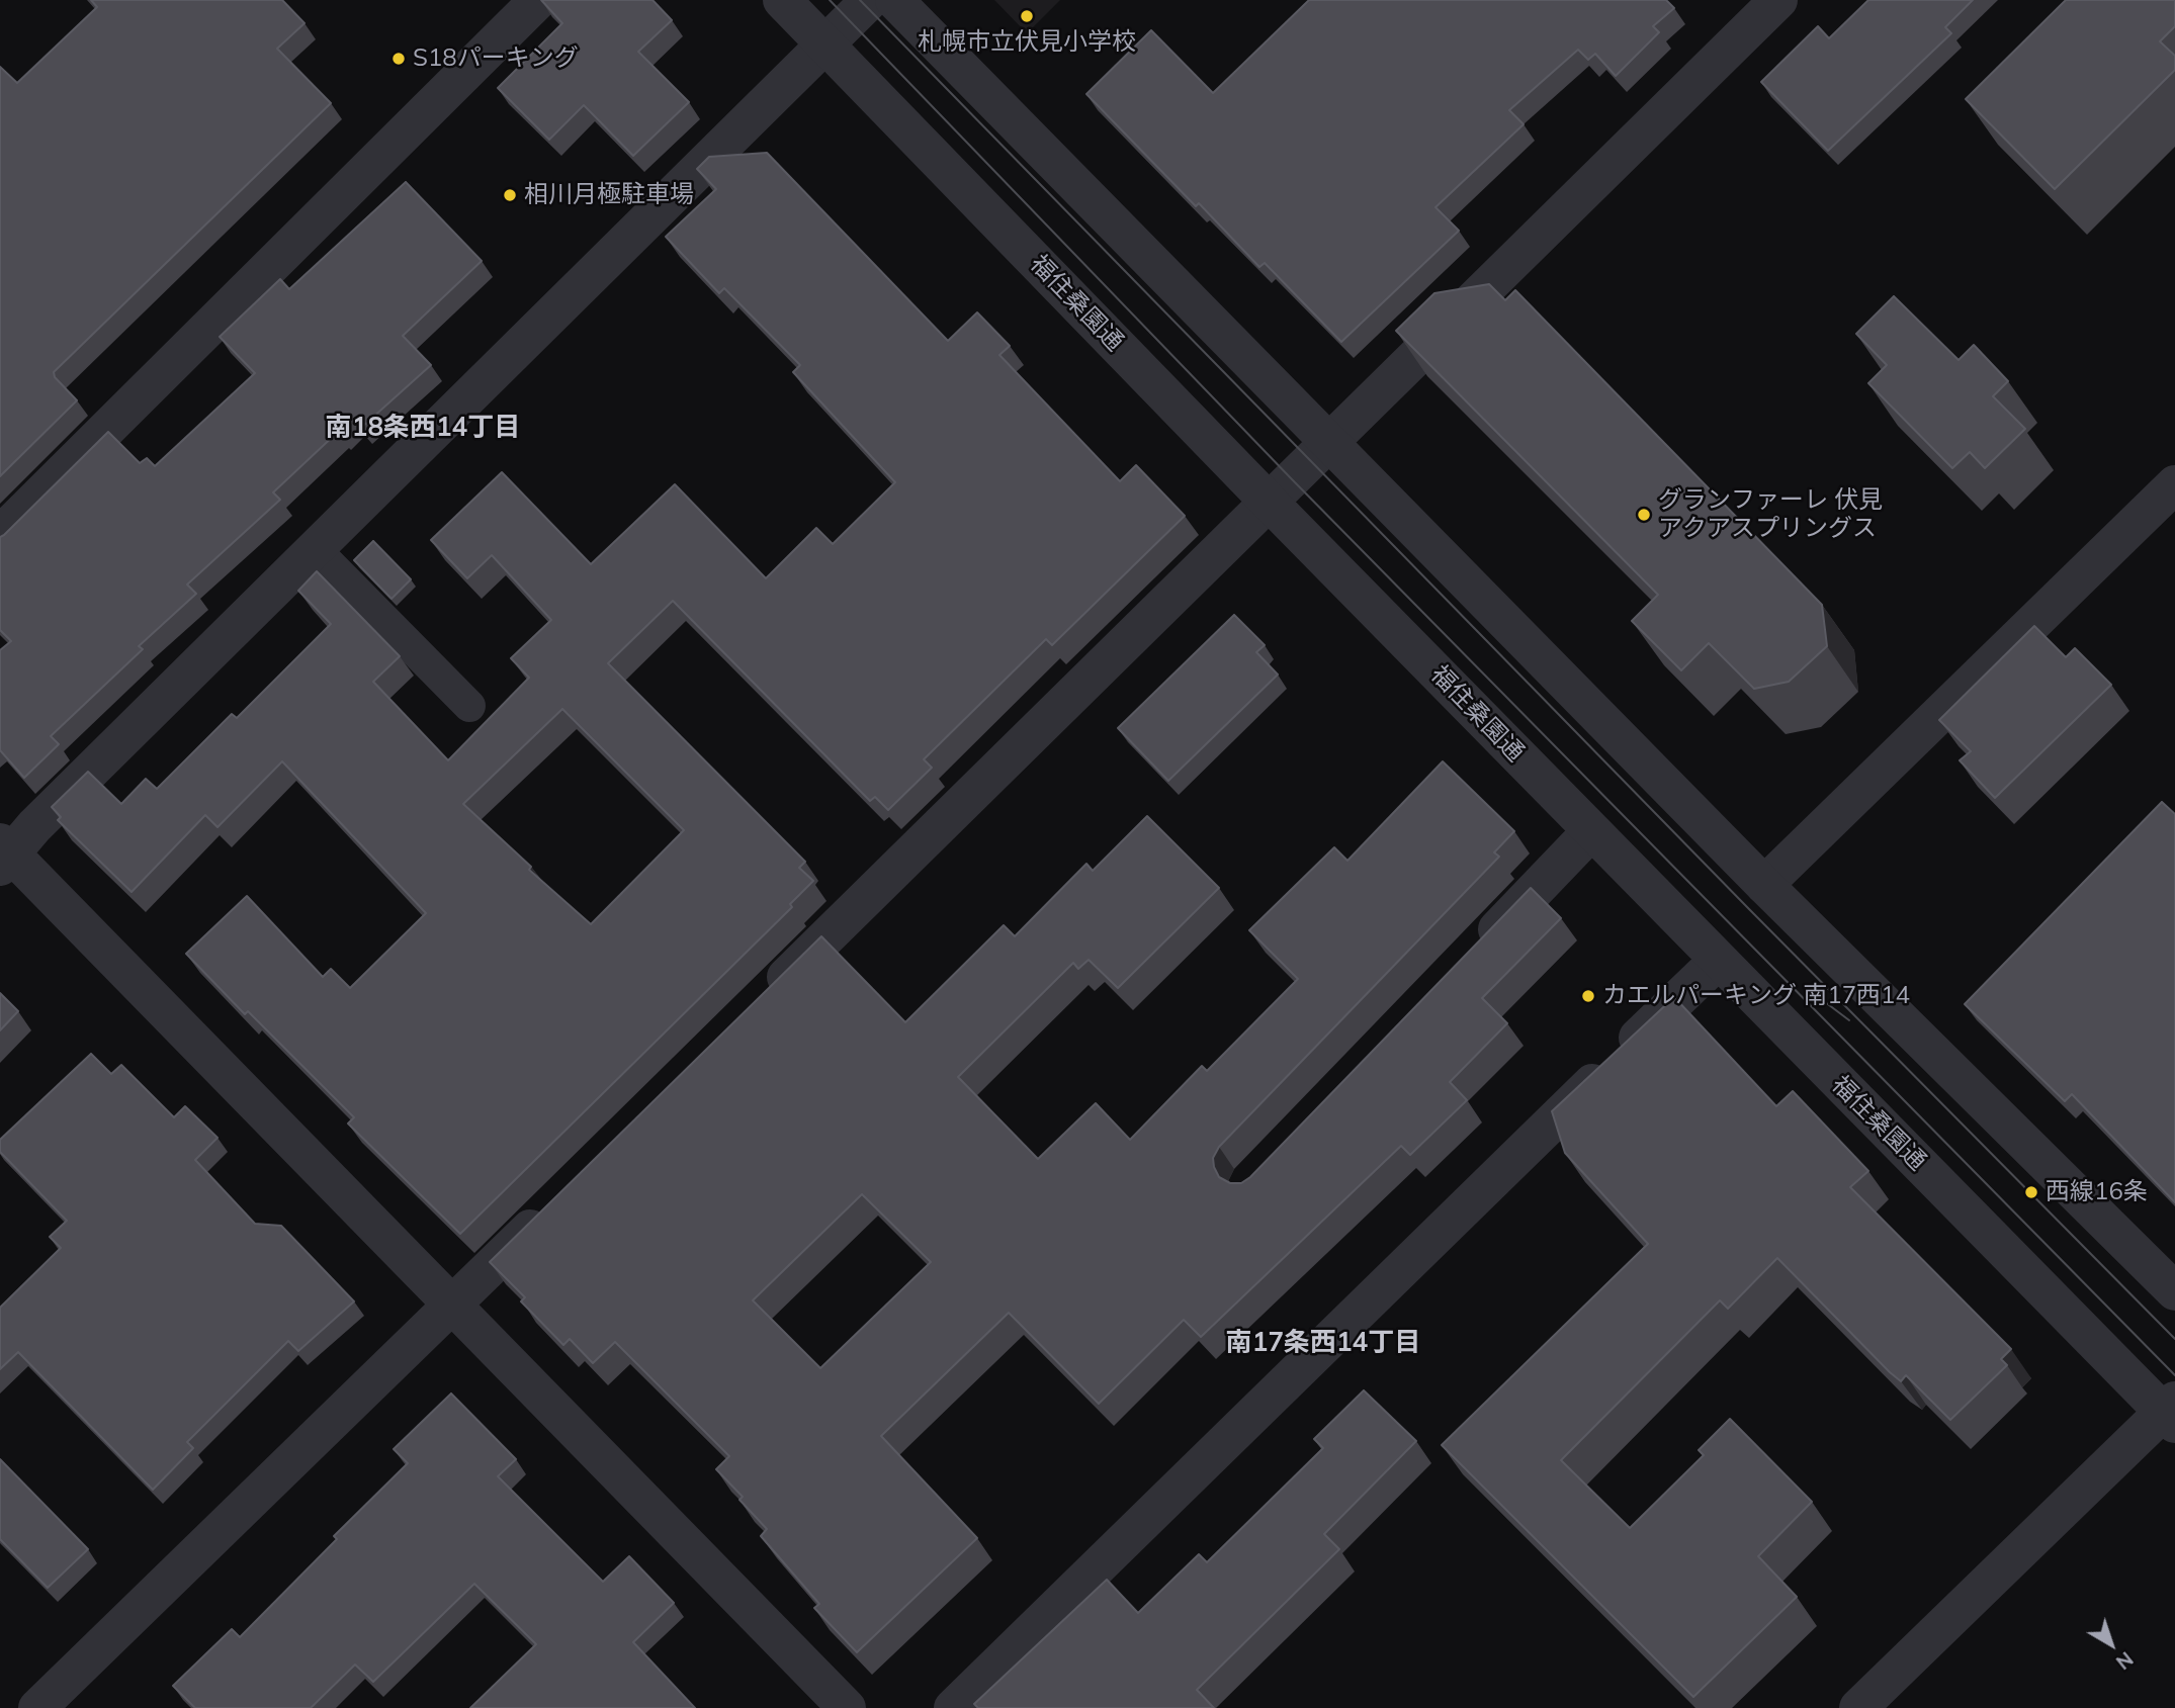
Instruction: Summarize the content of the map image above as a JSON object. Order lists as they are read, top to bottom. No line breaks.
{"streets":{"street":["福住桑園通"]},"districts":["南18条西14丁目","南17条西14丁目"],"places":["札幌市立伏見小学校","S18パーキング","相川月極駐車場","グランファーレ 伏見 アクアスプリングス","カエルパーキング 南17西14","西線16条"],"north":"bottom right"}
